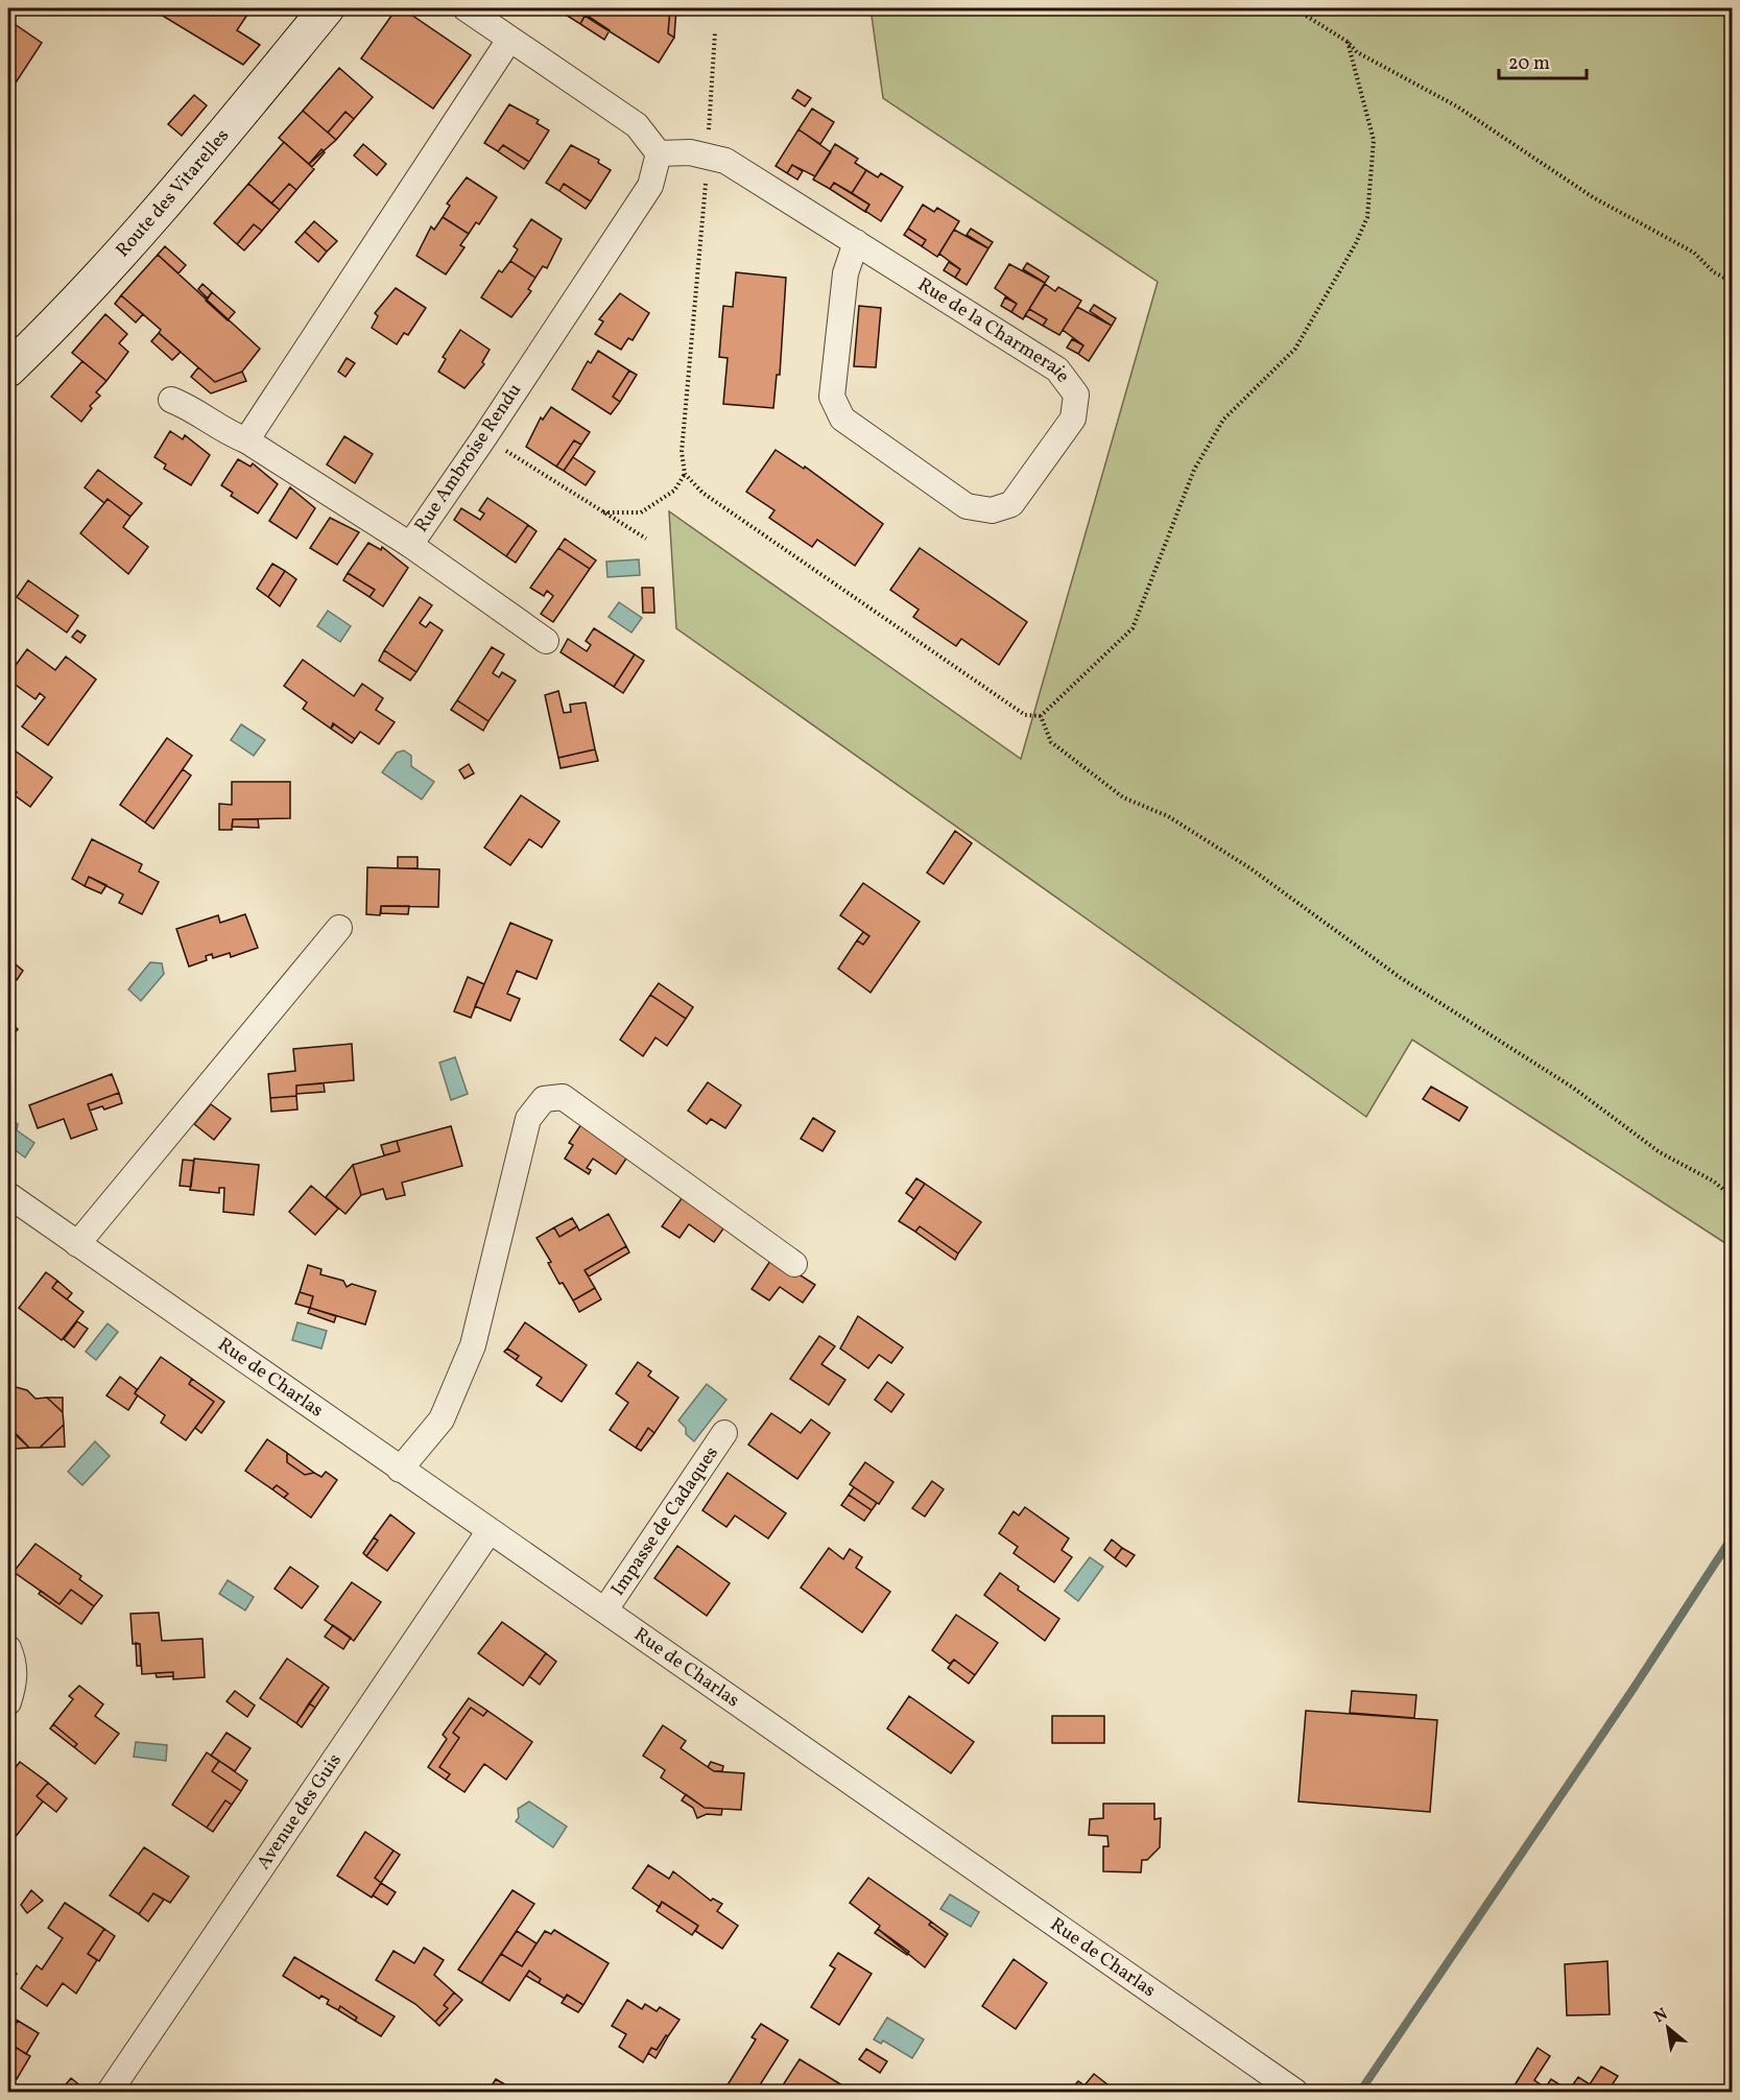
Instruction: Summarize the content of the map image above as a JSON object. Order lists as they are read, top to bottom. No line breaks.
{"streets":{"main road":["Route des Vitarelles"],"street":["Rue de la Charmeraie","Rue Ambroise Rendu","Rue de Charlas","Impasse de Cadaques","Avenue des Guis"]},"crossings":[["Rue de la Charmeraie","Rue Ambroise Rendu"],["Rue de Charlas","Impasse de Cadaques"],["Rue de Charlas","Avenue des Guis"]],"scale_bar":"20 m","north":"top left"}
